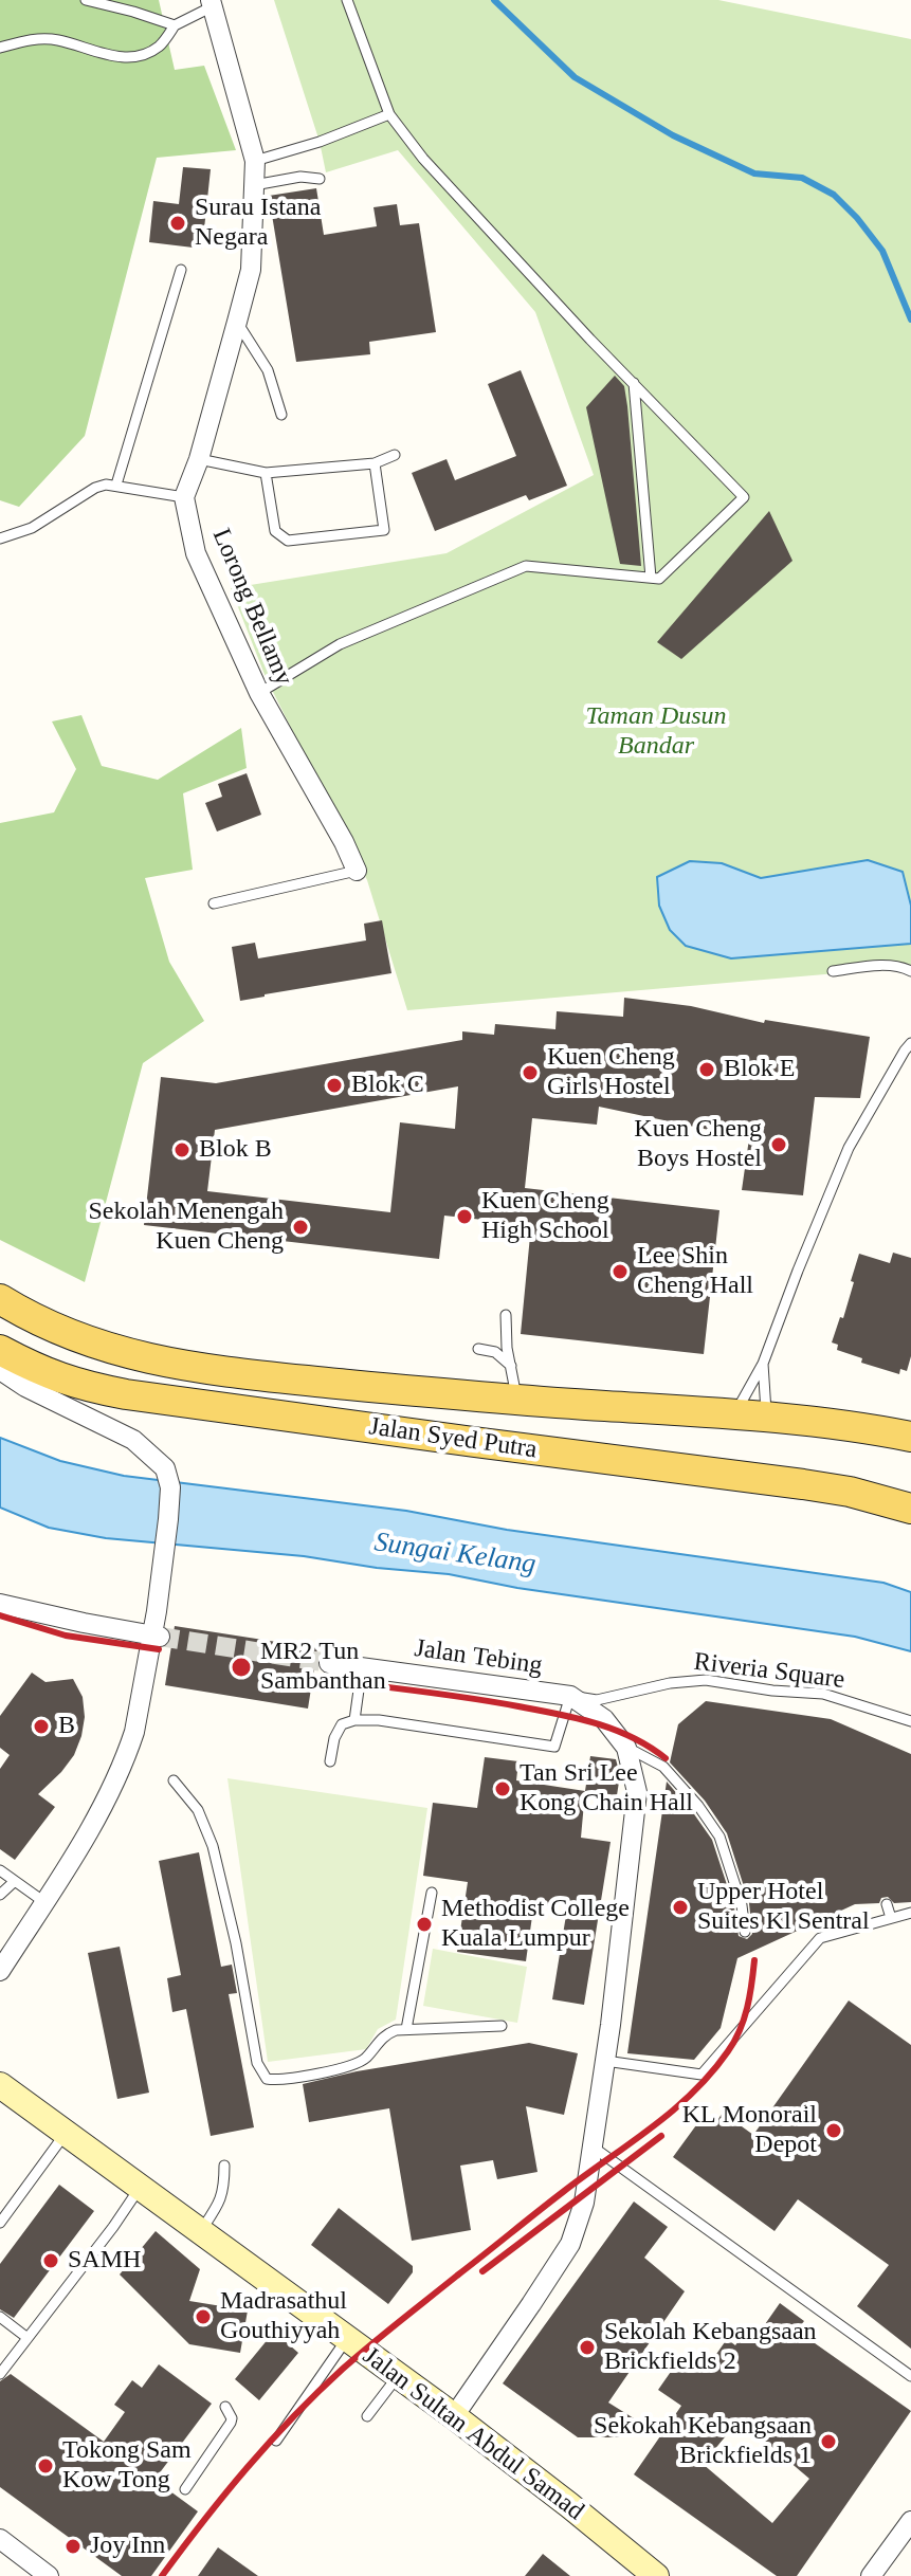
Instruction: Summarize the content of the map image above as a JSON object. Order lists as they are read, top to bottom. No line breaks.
{"streets":{"main road":["Jalan Syed Putra","Jalan Sultan Abdul Samad"],"street":["Lorong Bellamy","Jalan Tebing"],"lane":["Riveria Square"]},"crossings":[["Jalan Tebing","Riveria Square"]],"water":["Sungai Kelang"],"parks":["Taman Dusun Bandar"],"places":["Surau Istana Negara","Blok E","Kuen Cheng Girls Hostel","Blok C","Kuen Cheng Boys Hostel","Blok B","Kuen Cheng High School","Sekolah Menengah Kuen Cheng","Lee Shin Cheng Hall","MR2 Tun Sambanthan","B","Tan Sri Lee Kong Chain Hall","Upper Hotel Suites Kl Sentral","Methodist College Kuala Lumpur","KL Monorail Depot","SAMH","Madrasathul Gouthiyyah","Sekolah Kebangsaan Brickfields 2","Sekokah Kebangsaan Brickfields 1","Tokong Sam Kow Tong","Joy Inn"]}
